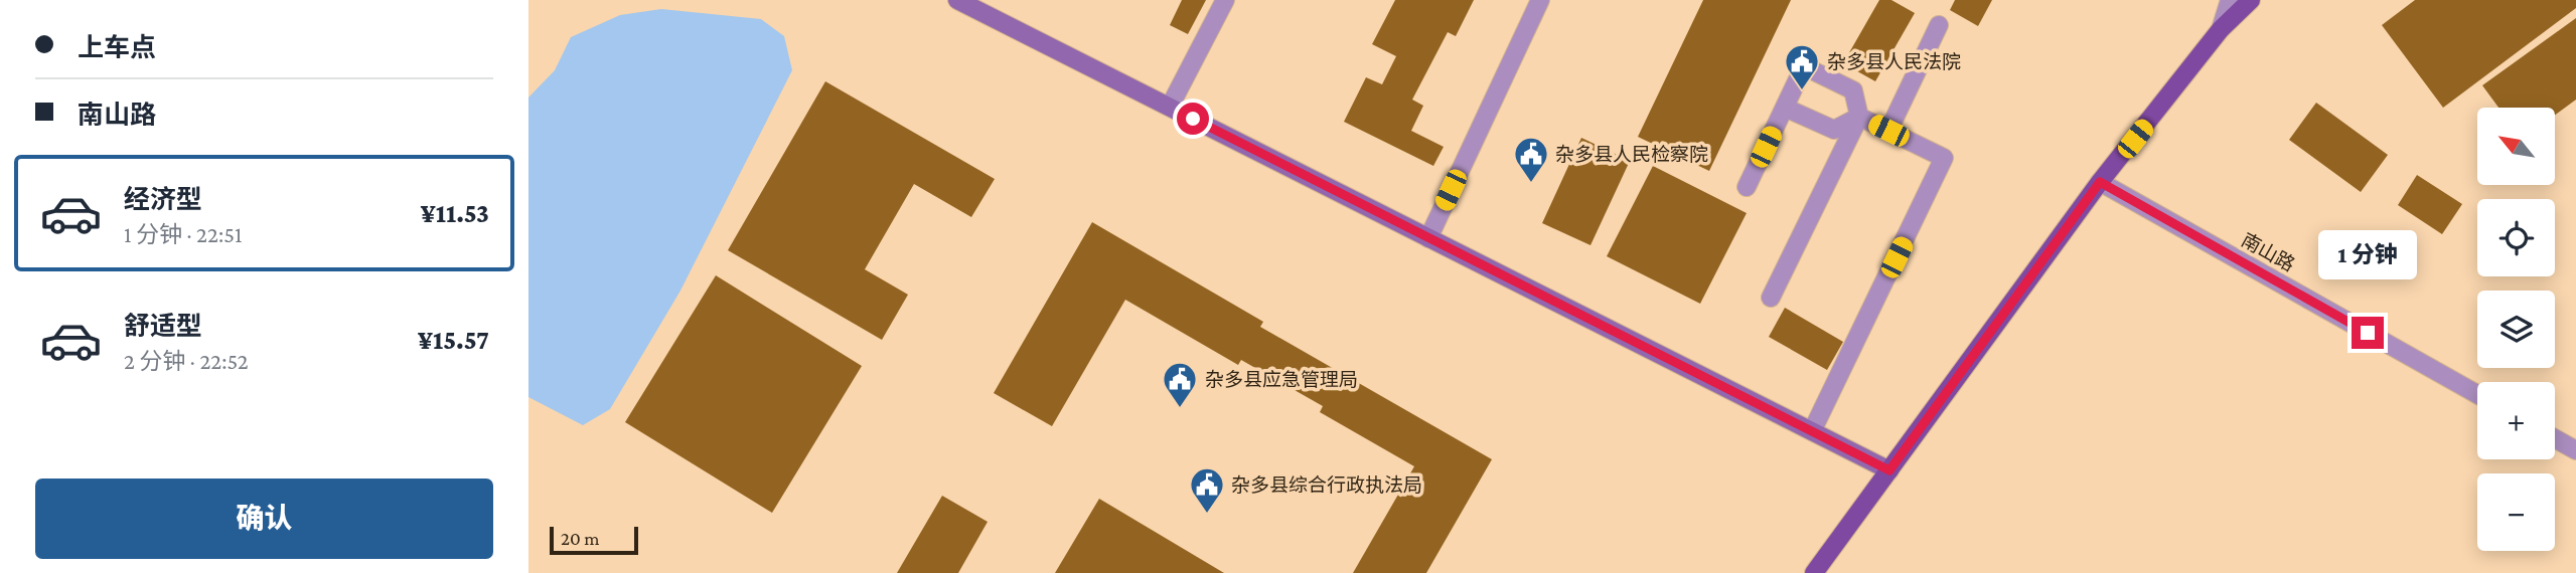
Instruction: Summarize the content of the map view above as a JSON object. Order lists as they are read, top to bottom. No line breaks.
{"streets":{"street":["南山路"]},"places":{"public building":["杂多县人民法院","杂多县人民检察院","杂多县应急管理局","杂多县综合行政执法局"]},"scale_bar":"20 m","north":"top left","page":{"banner":["上车点","南山路"],"map_buttons":["+","−"],"list":[{"name":"经济型","note":"1 分钟 · 22:51","value":"¥11.53"},{"name":"舒适型","note":"2 分钟 · 22:52","value":"¥15.57"}],"bubble":"1 分钟","buttons":"确认","scale":"20 m"}}
